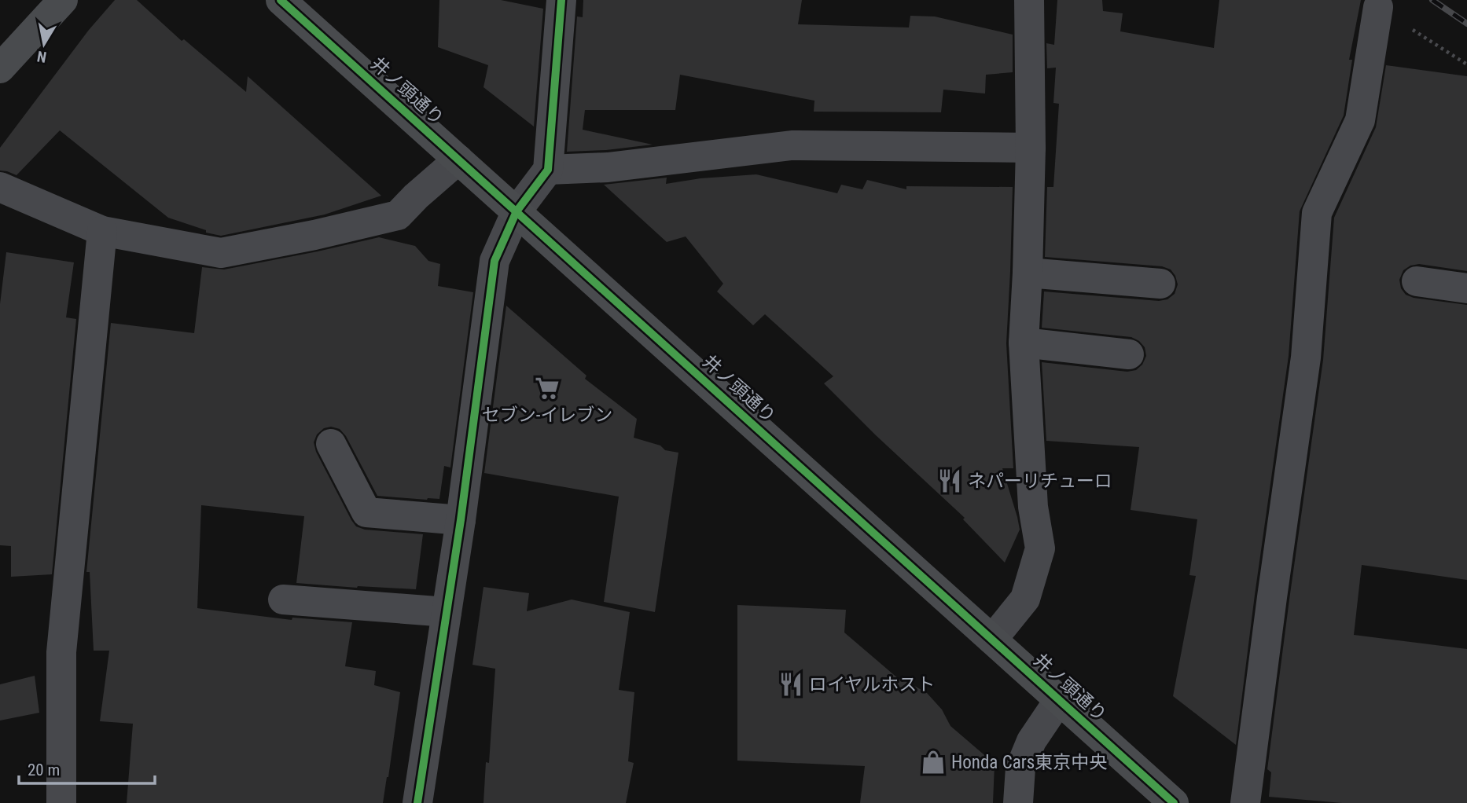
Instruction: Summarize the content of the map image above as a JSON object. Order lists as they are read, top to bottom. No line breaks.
{"streets":{"main road":["井ノ頭通り"]},"places":{"supermarket":["セブン-イレブン"],"restaurant":["ネパーリチューロ","ロイヤルホスト"],"shop":["Honda Cars東京中央"]},"scale_bar":"20 m","north":"bottom"}
